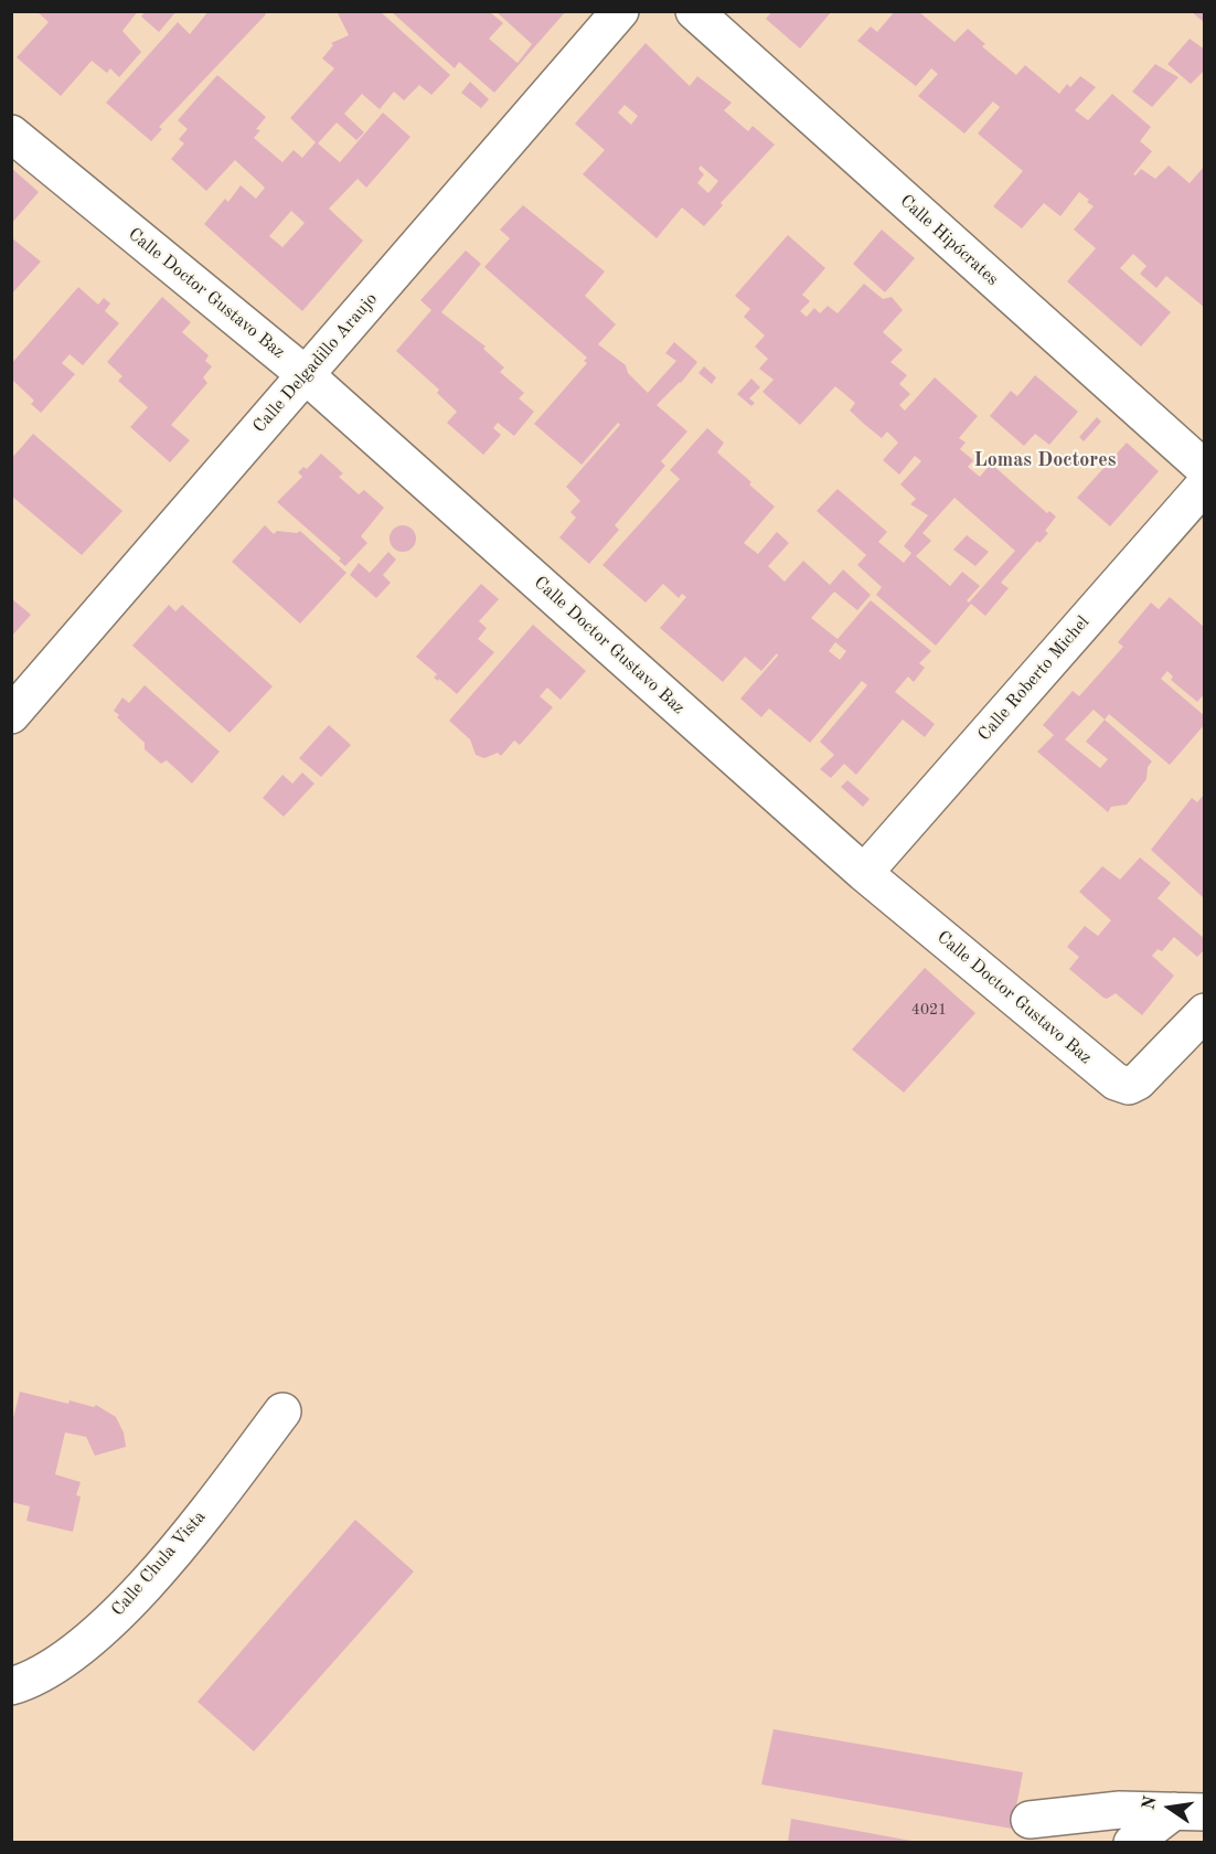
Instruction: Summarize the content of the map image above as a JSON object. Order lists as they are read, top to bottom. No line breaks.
{"streets":{"street":["Calle Hipócrates","Calle Doctor Gustavo Baz","Calle Delgadillo Araujo","Calle Roberto Michel","Calle Chula Vista"]},"crossings":[["Calle Doctor Gustavo Baz","Calle Delgadillo Araujo"],["Calle Doctor Gustavo Baz","Calle Roberto Michel"]],"districts":["Lomas Doctores"],"house_numbers":["4021"],"north":"left"}
